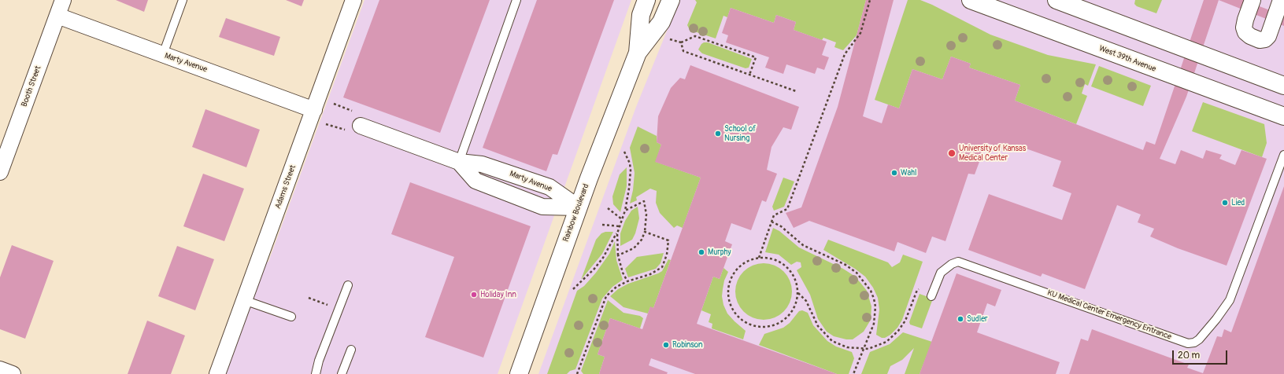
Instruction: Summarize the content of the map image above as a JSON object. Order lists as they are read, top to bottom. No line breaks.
{"streets":{"main road":["West 39th Avenue","Rainbow Boulevard"],"street":["Marty Avenue","Booth Street","Adams Street"],"lane":["KU Medical Center Emergency Entrance"]},"crossings":[["Marty Avenue","Booth Street"],["Marty Avenue","Adams Street"],["Marty Avenue","Rainbow Boulevard"]],"places":["School of Nursing","University of Kansas Medical Center","Wahl","Lied","Murphy","Holiday Inn","Sudler","Robinson"],"scale_bar":"20 m"}
